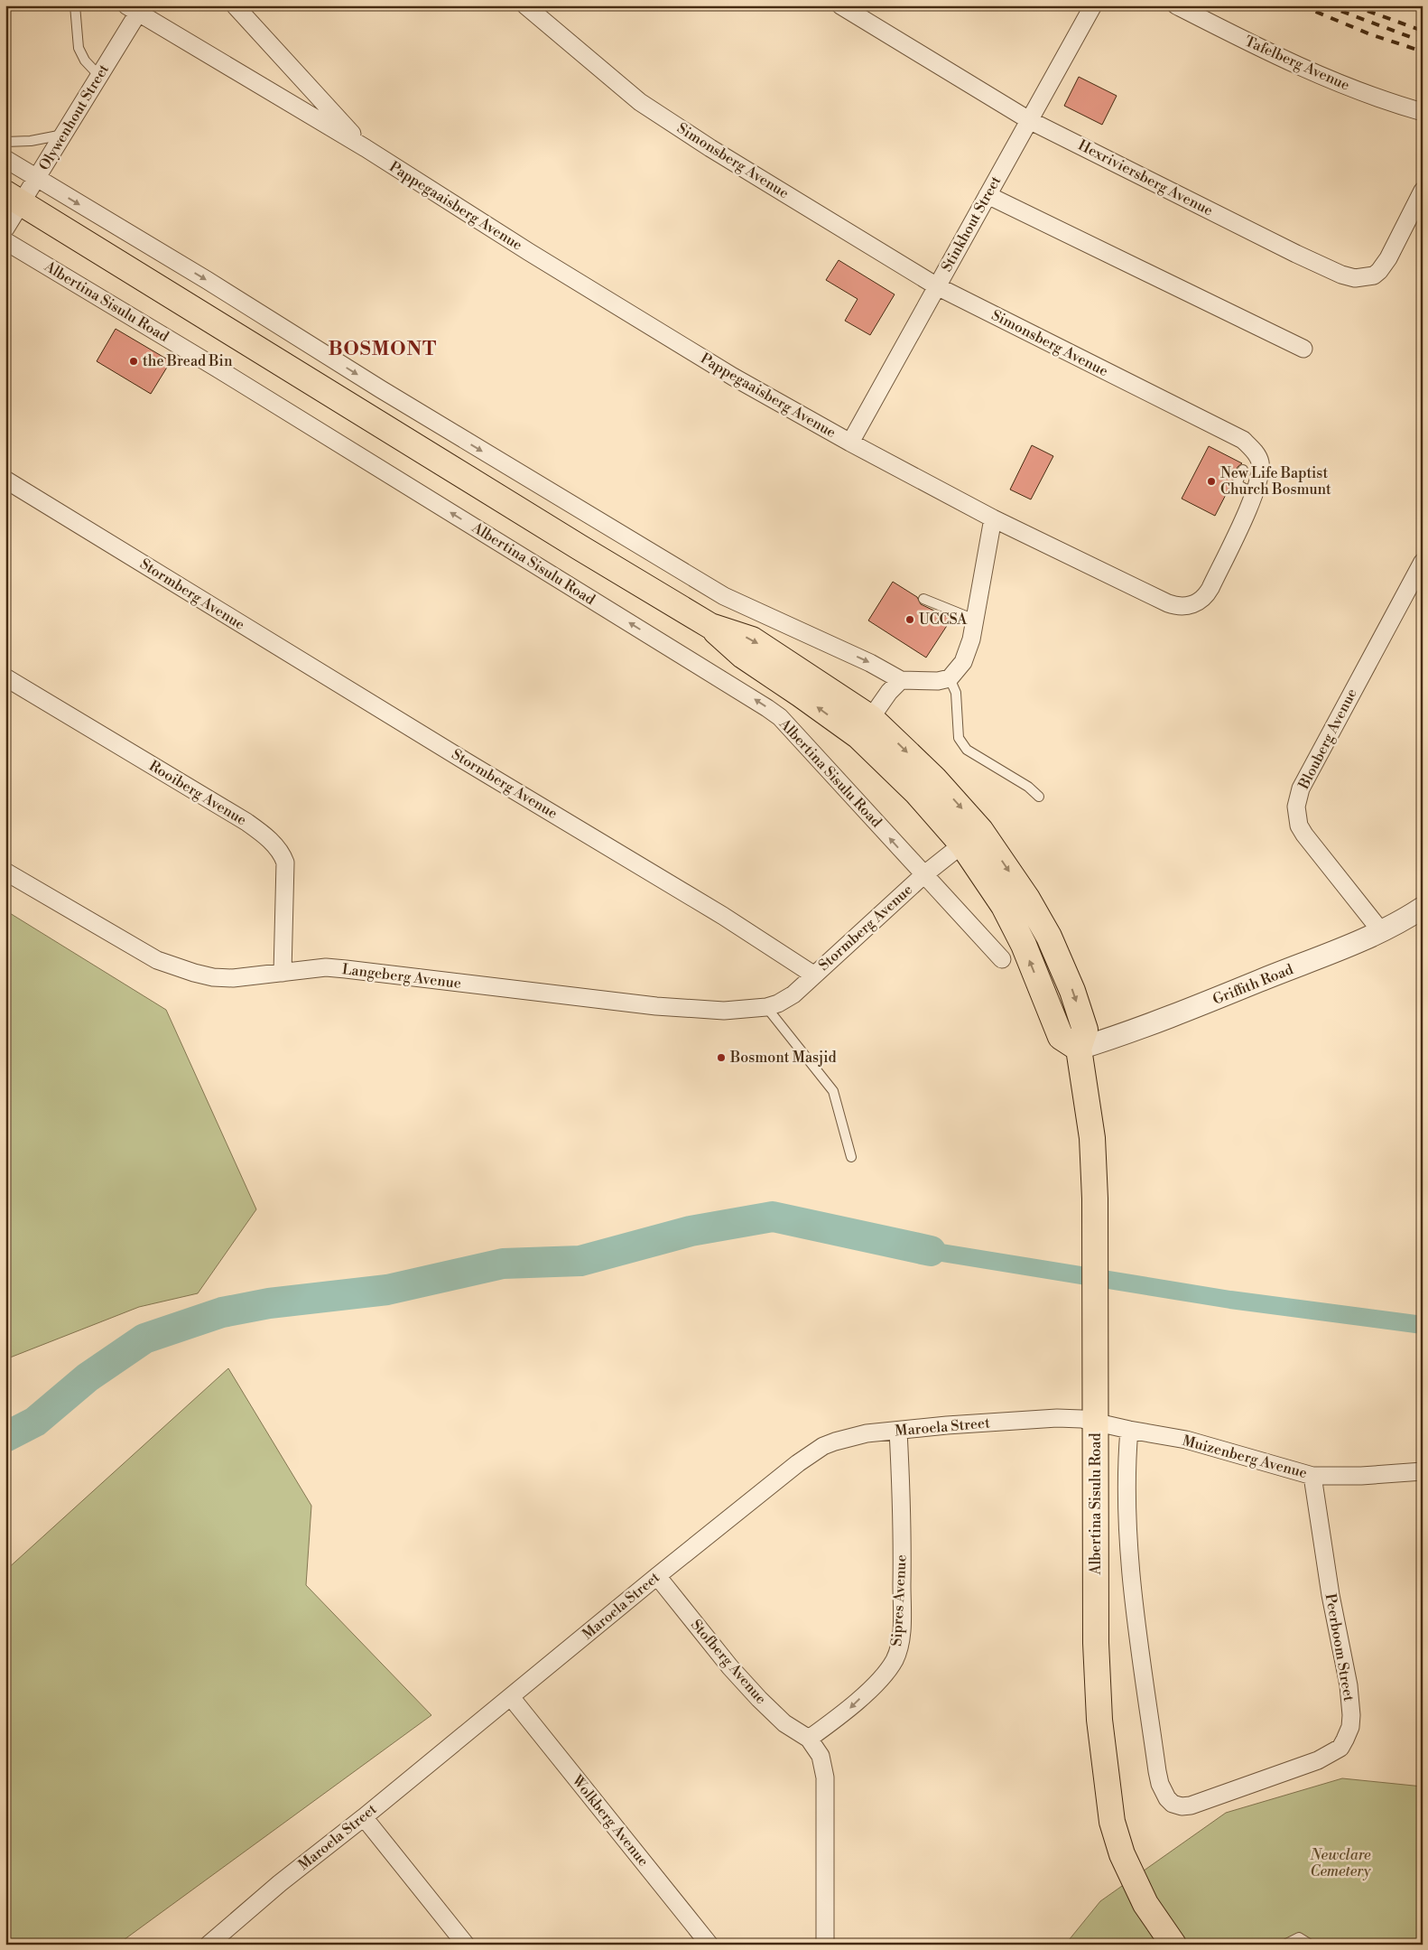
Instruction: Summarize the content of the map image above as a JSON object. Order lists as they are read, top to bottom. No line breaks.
{"streets":{"main road":["Albertina Sisulu Road"],"street":["Tafelberg Avenue","Olywenhout Street","Simonsberg Avenue","Hexriviersberg Avenue","Pappegaaisberg Avenue","Stinkhout Street","Stormberg Avenue","Blouberg Avenue","Rooiberg Avenue","Langeberg Avenue","Griffith Road","Maroela Street","Muizenberg Avenue","Sipres Avenue","Peerboom Street","Stofberg Avenue","Wolkberg Avenue"]},"crossings":[["Olywenhout Street","Pappegaaisberg Avenue"],["Simonsberg Avenue","Pappegaaisberg Avenue"],["Simonsberg Avenue","Stinkhout Street"],["Hexriviersberg Avenue","Stinkhout Street"],["Pappegaaisberg Avenue","Stinkhout Street"],["Albertina Sisulu Road","Stormberg Avenue"],["Albertina Sisulu Road","Griffith Road"],["Albertina Sisulu Road","Maroela Street"],["Albertina Sisulu Road","Muizenberg Avenue"],["Albertina Sisulu Road","Peerboom Street"],["Stormberg Avenue","Langeberg Avenue"],["Blouberg Avenue","Griffith Road"],["Rooiberg Avenue","Langeberg Avenue"],["Maroela Street","Muizenberg Avenue"],["Maroela Street","Sipres Avenue"],["Maroela Street","Stofberg Avenue"],["Maroela Street","Wolkberg Avenue"],["Muizenberg Avenue","Peerboom Street"],["Sipres Avenue","Stofberg Avenue"]],"one_way":["Sipres Avenue"],"districts":["BOSMONT"],"parks":["Newclare Cemetery"],"places":["the Bread Bin","New Life Baptist Church Bosmunt","UCCSA","Bosmont Masjid"]}
